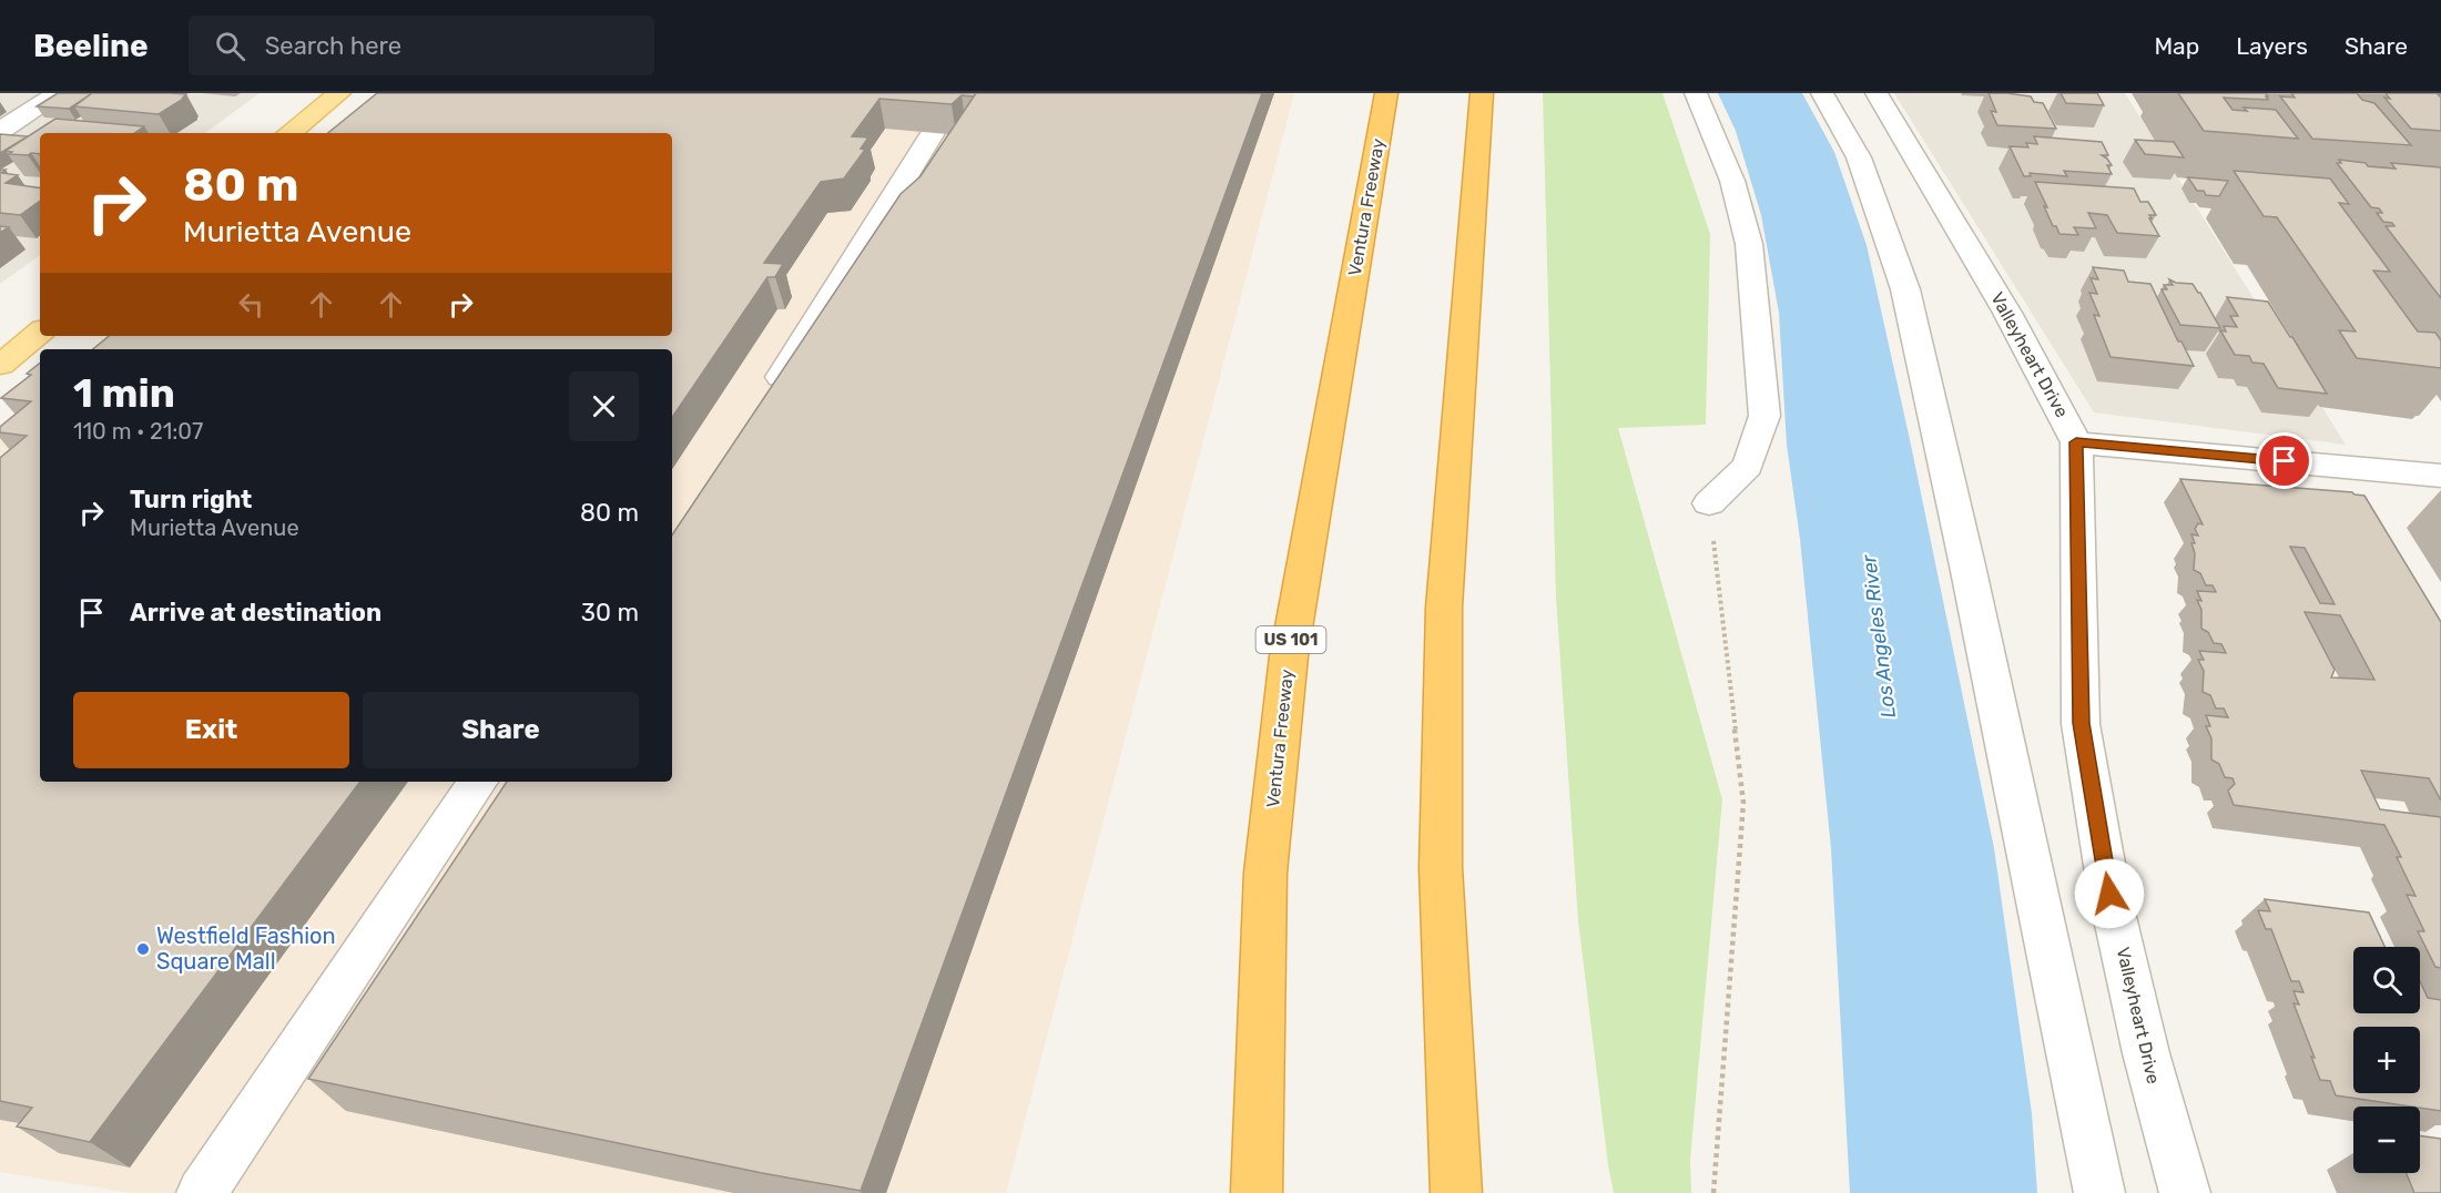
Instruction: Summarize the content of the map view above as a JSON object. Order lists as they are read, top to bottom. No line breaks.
{"streets":{"highway":["Ventura Freeway","US 101"],"street":["Valleyheart Drive"]},"water":["Los Angeles River"],"places":["Westfield Fashion Square Mall"],"page":{"header":"Beeline","search":"Search here","nav":["Map","Layers","Share"],"turn":["80 m","Murietta Avenue"],"heading":["1 min","110 m · 21:07"],"list":[{"name":"Turn right","note":"Murietta Avenue","value":"80 m"},{"name":"Arrive at destination","value":"30 m"}],"buttons":["Exit","Share"],"map_buttons":["+","−"]}}
